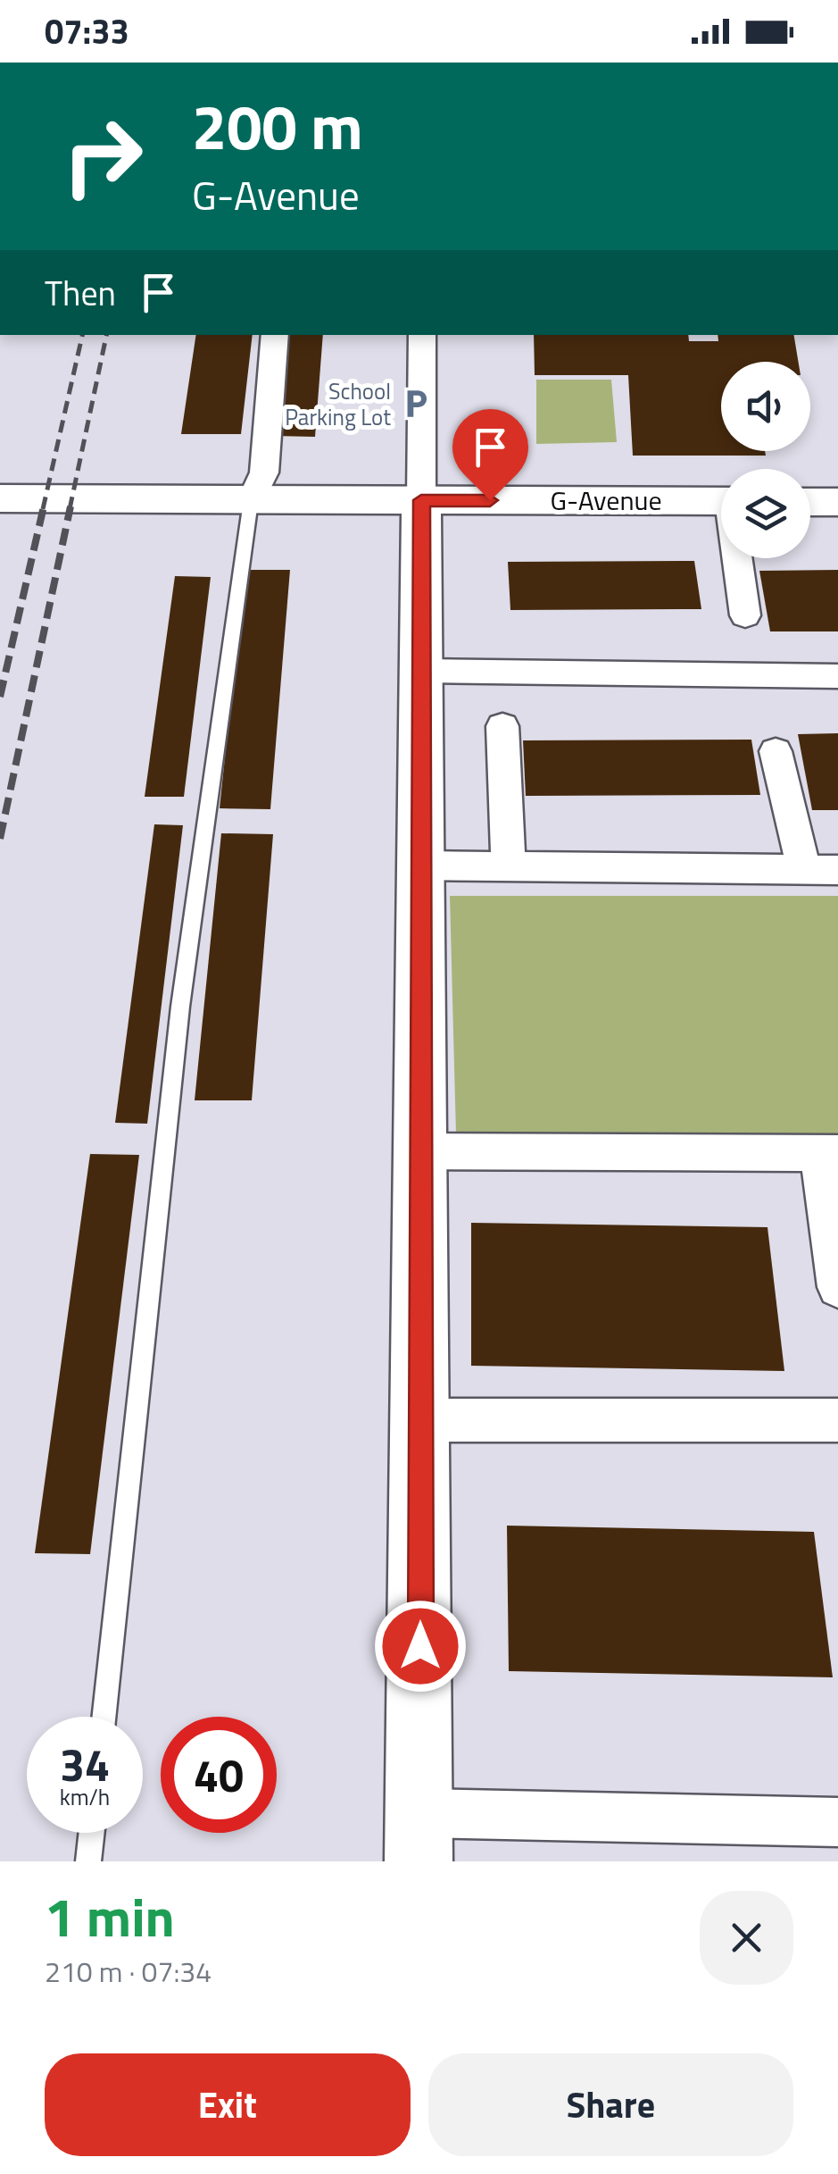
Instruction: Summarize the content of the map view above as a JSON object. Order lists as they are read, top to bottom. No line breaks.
{"streets":{"street":["G-Avenue"]},"places":{"parking":["School Parking Lot"]},"page":{"status":"07:33","turn":["200 m","G-Avenue"],"then":"Then","speed":"34 km/h","limit":"40","heading":["1 min","210 m · 07:34"],"buttons":["Exit","Share"]}}
